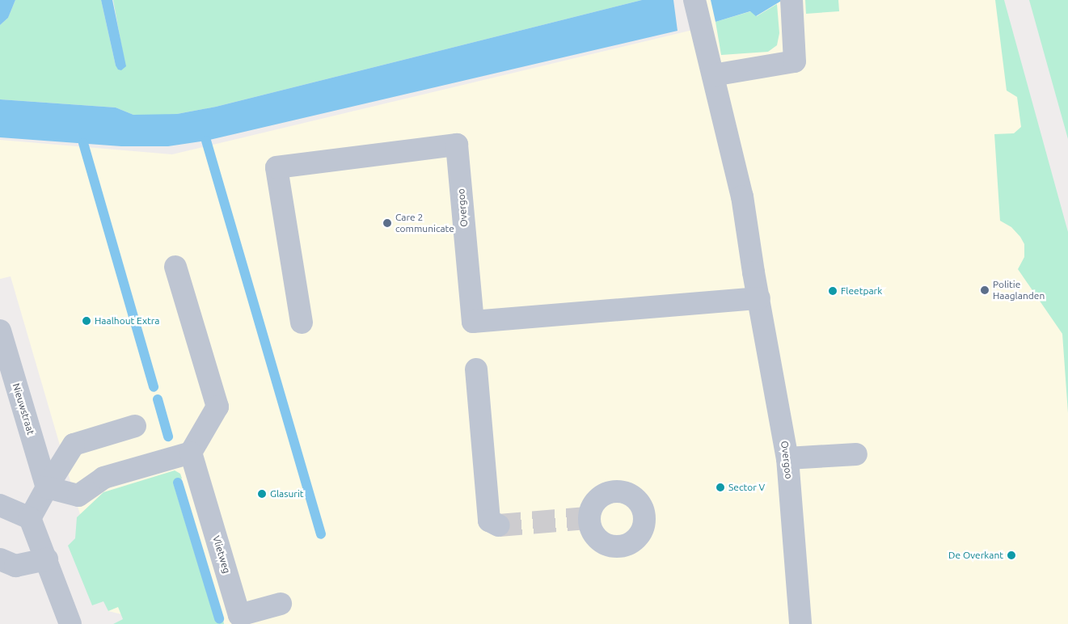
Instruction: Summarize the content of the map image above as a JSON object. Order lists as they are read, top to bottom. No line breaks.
{"streets":{"street":["Overgoo","Nieuwstraat","Vlietweg"]},"places":["Care 2 communicate","Politie Haaglanden","Fleetpark","Haalhout Extra","Sector V","Glasurit","De Overkant"]}
